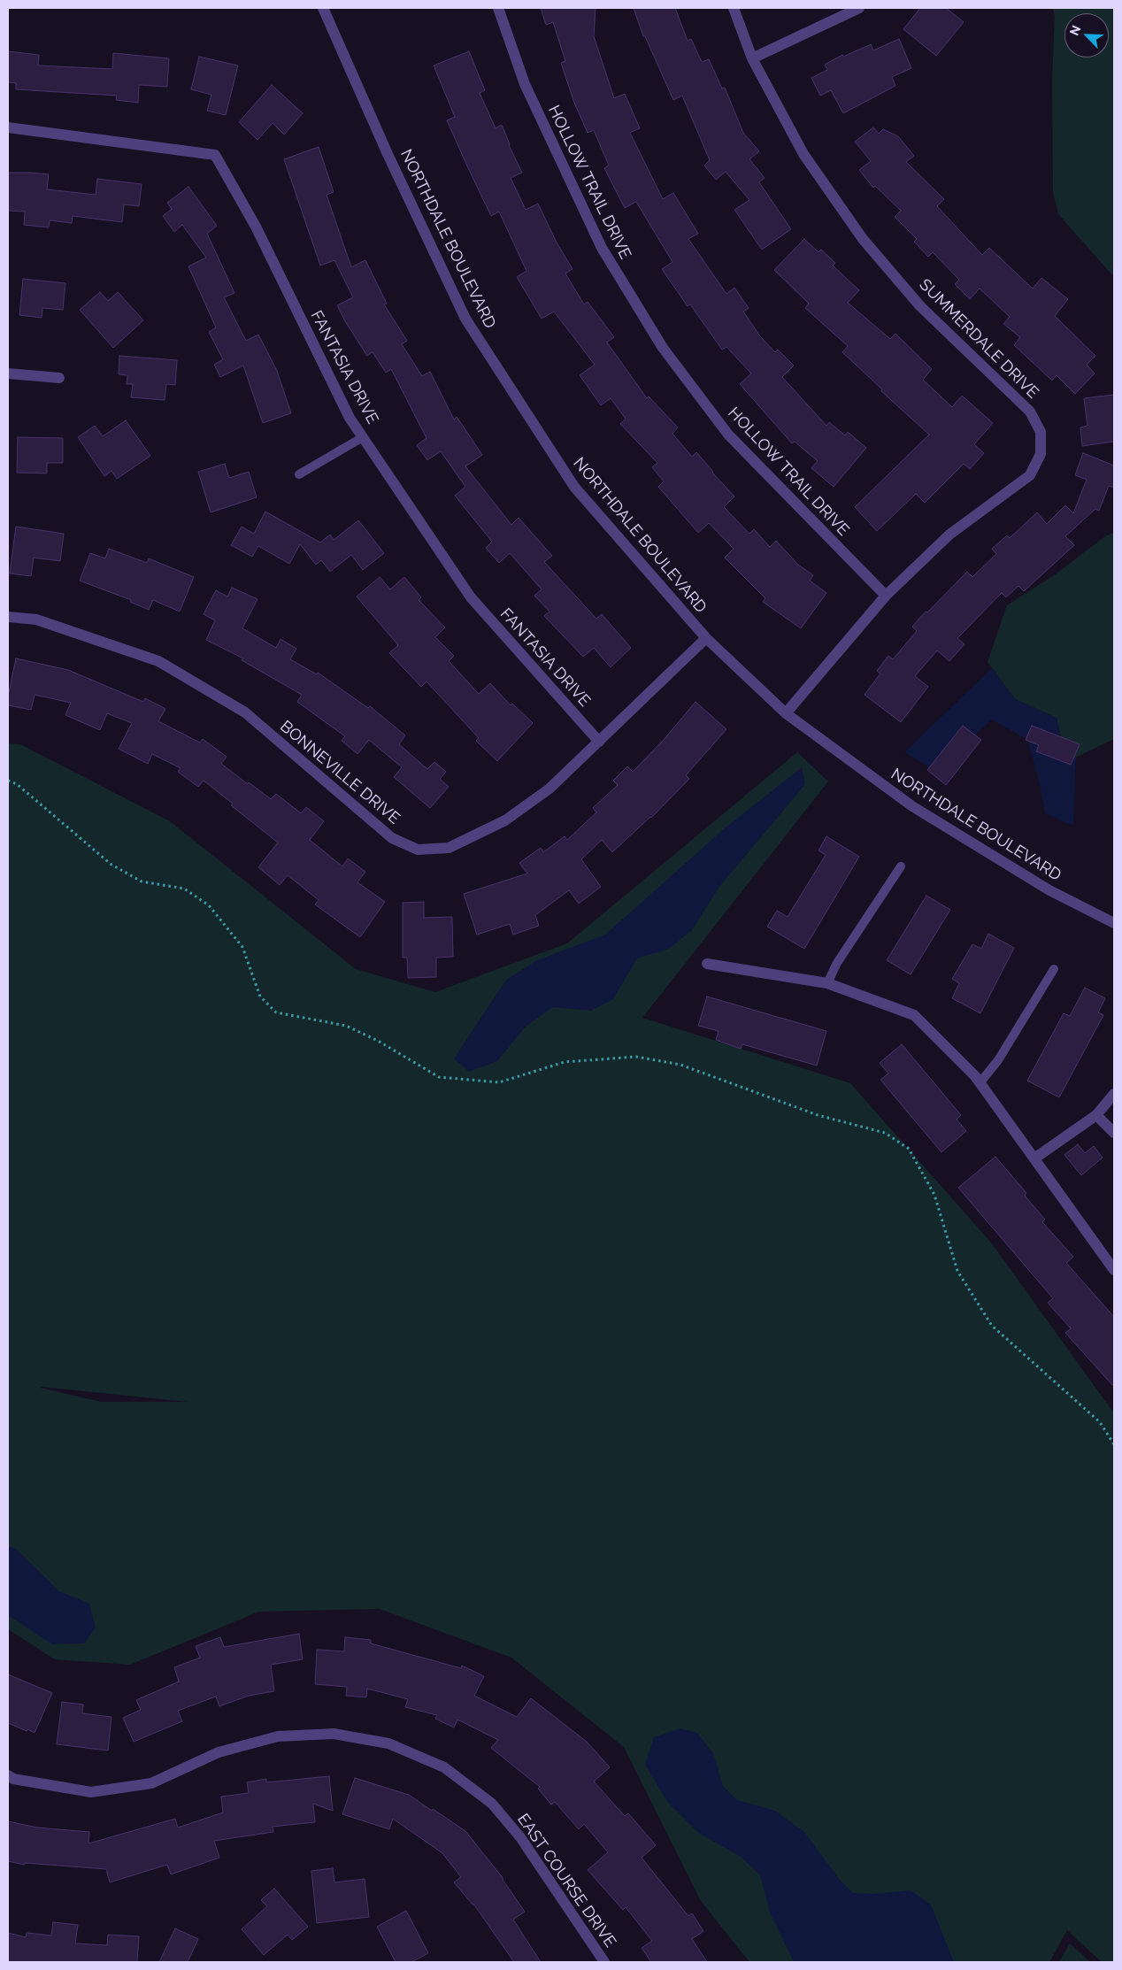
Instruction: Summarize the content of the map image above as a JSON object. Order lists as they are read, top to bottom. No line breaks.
{"streets":{"street":["HOLLOW TRAIL DRIVE","NORTHDALE BOULEVARD","SUMMERDALE DRIVE","FANTASIA DRIVE","BONNEVILLE DRIVE","EAST COURSE DRIVE"]},"crossings":[["HOLLOW TRAIL DRIVE","SUMMERDALE DRIVE"],["NORTHDALE BOULEVARD","SUMMERDALE DRIVE"],["NORTHDALE BOULEVARD","BONNEVILLE DRIVE"],["FANTASIA DRIVE","BONNEVILLE DRIVE"]],"north":"top left"}
